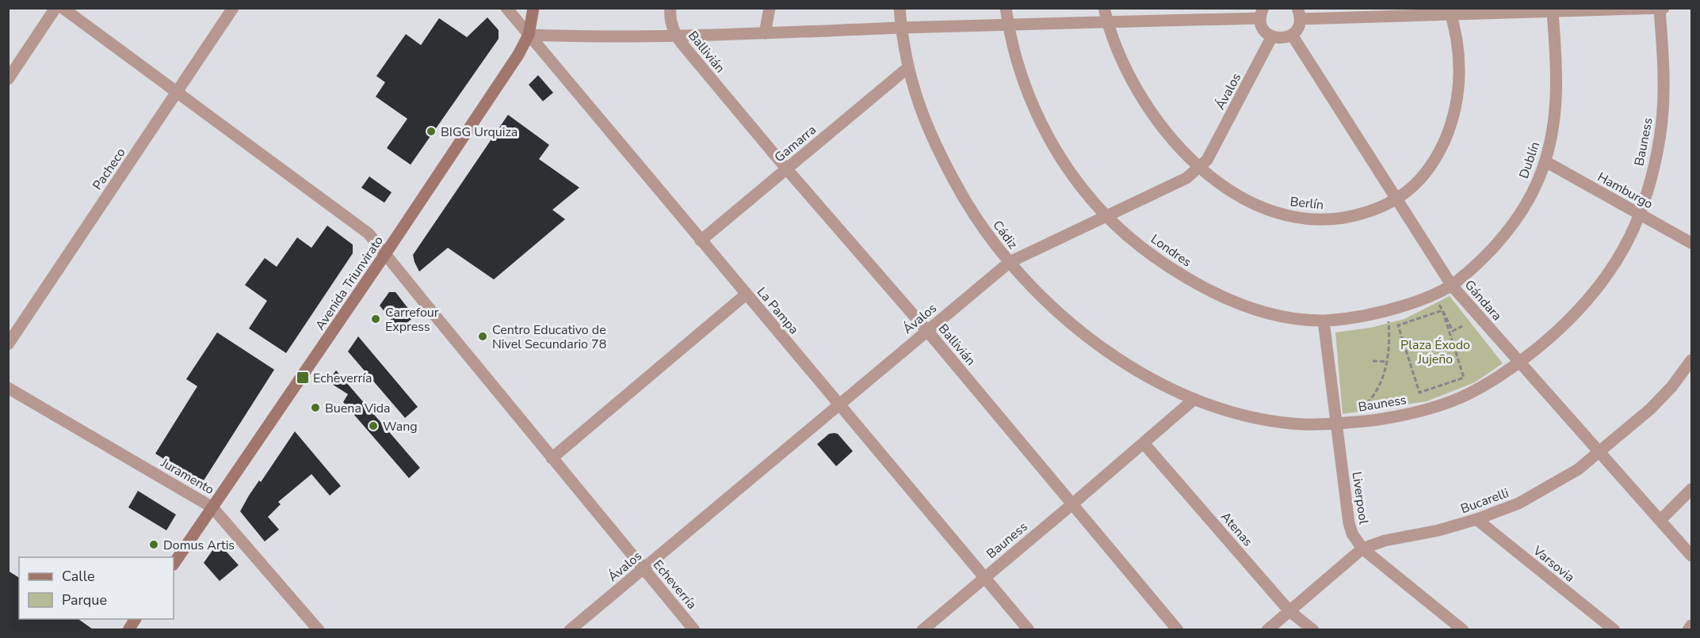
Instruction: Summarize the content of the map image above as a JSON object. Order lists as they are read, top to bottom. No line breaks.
{"streets":{"main road":["Avenida Triunvirato"],"street":["Ballivián","Ávalos","Bauness","Gamarra","Dublín","Pacheco","Hamburgo","Berlín","Cádiz","Londres","Gándara","La Pampa","Juramento","Liverpool","Bucarelli","Atenas","Varsovia","Echeverría"]},"crossings":[["Ballivián","Ávalos"],["Ballivián","Bauness"],["Ballivián","Gamarra"],["Ávalos","Berlín"],["Ávalos","Cádiz"],["Ávalos","Londres"],["Ávalos","La Pampa"],["Ávalos","Echeverría"],["Bauness","Hamburgo"],["Bauness","Cádiz"],["Bauness","Gándara"],["Bauness","La Pampa"],["Bauness","Liverpool"],["Bauness","Atenas"],["Gamarra","Cádiz"],["Gamarra","La Pampa"],["Dublín","Hamburgo"],["Dublín","Londres"],["Dublín","Gándara"],["Pacheco","Echeverría"],["Berlín","Gándara"],["Londres","Gándara"],["Londres","Liverpool"],["Avenida Triunvirato","La Pampa"],["Avenida Triunvirato","Juramento"],["Avenida Triunvirato","Echeverría"],["Gándara","Bucarelli"],["Liverpool","Bucarelli"],["Bucarelli","Atenas"],["Bucarelli","Varsovia"]],"parks":["Plaza Éxodo Jujeño"],"places":{"other":["BIGG Urquiza","Carrefour Express","Centro Educativo de Nivel Secundario 78","Buena Vida","Wang","Domus Artis"],"transit":["Echeverría"]},"legend":["Calle","Parque"]}
